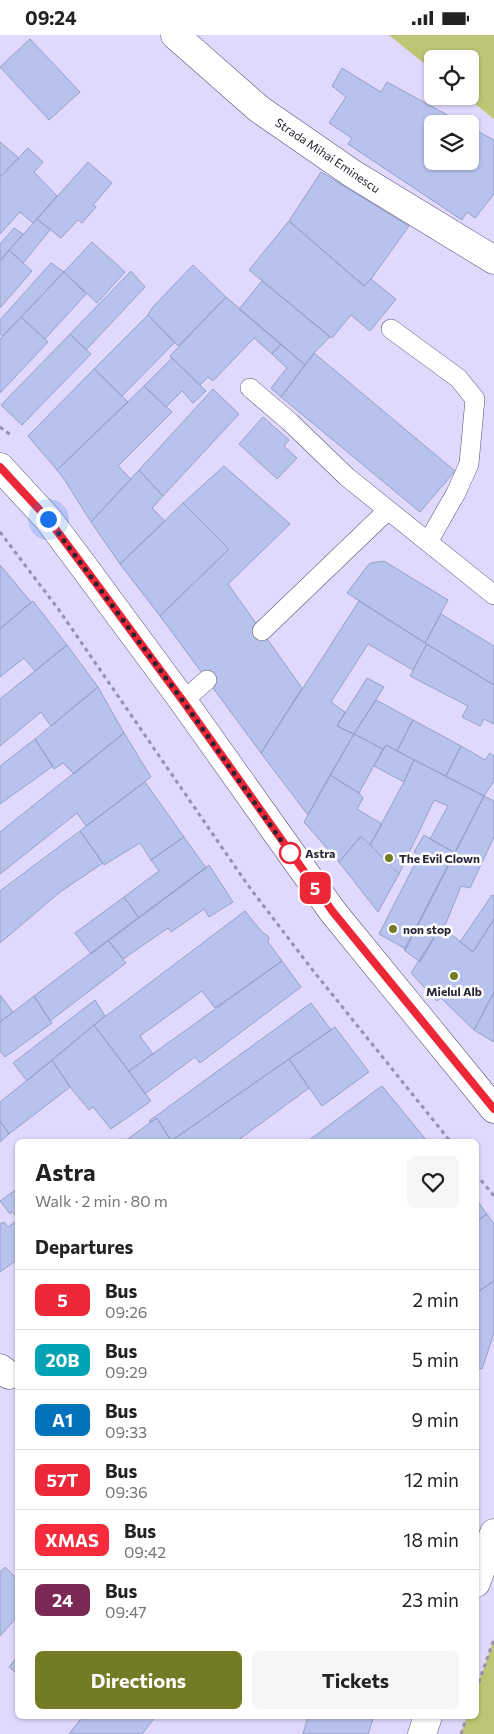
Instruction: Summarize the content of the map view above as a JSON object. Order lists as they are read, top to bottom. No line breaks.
{"streets":{"main road":["Strada Mihai Eminescu"]},"places":["Astra","The Evil Clown","non stop","Mielul Alb"],"lines":["bus line 5"],"page":{"status":"09:24","on_map":"5","heading":[["Astra","Walk · 2 min · 80 m"],"Departures"],"list":[{"mark":"5","name":"Bus","note":"09:26","value":"2 min"},{"mark":"20B","name":"Bus","note":"09:29","value":"5 min"},{"mark":"A1","name":"Bus","note":"09:33","value":"9 min"},{"mark":"57T","name":"Bus","note":"09:36","value":"12 min"},{"mark":"XMAS","name":"Bus","note":"09:42","value":"18 min"},{"mark":"24","name":"Bus","note":"09:47","value":"23 min"}],"buttons":["Directions","Tickets"]}}
